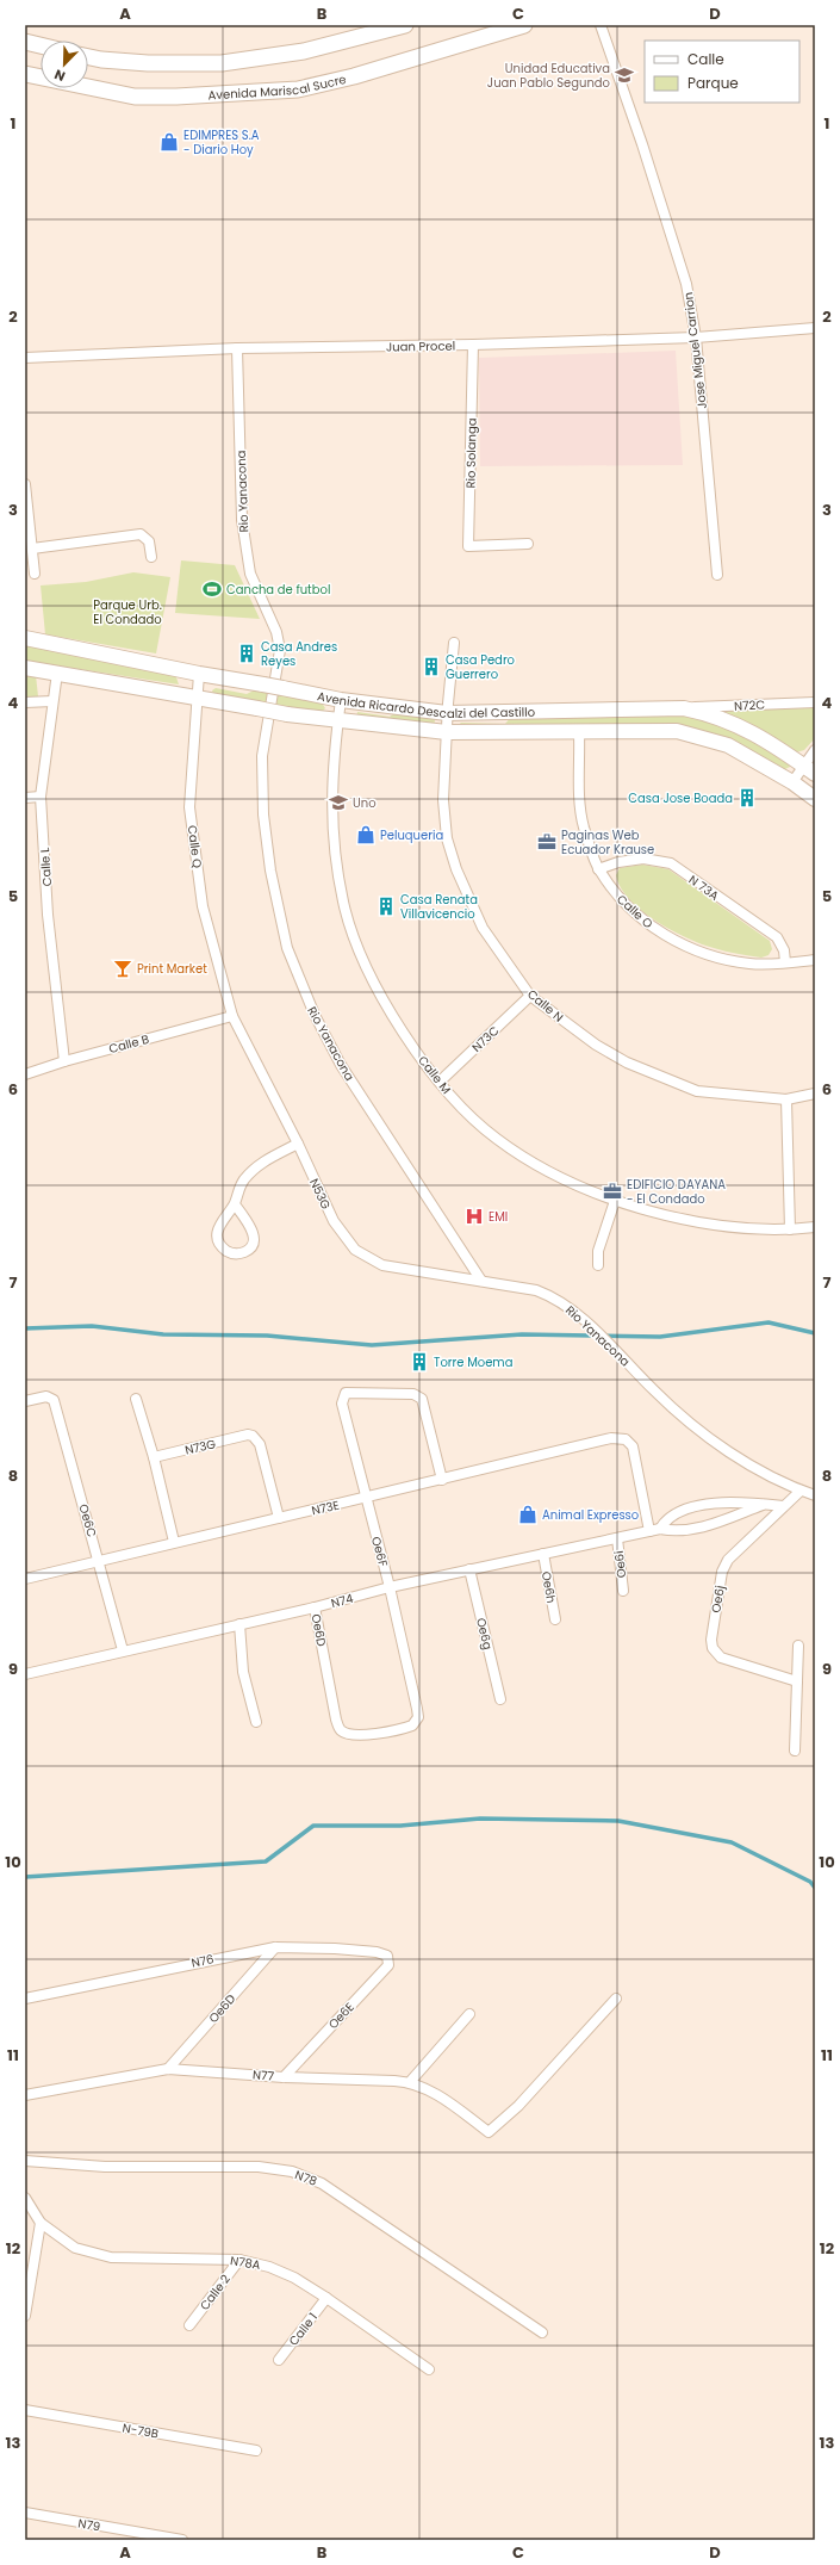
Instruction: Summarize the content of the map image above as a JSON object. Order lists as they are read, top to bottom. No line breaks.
{"streets":{"main road":["Avenida Mariscal Sucre"],"street":["Juan Procel","Jose Miguel Carrion","Rio Solanga","Rio Yanacona","Avenida Ricardo Descalzi del Castillo","N72C","Calle Q","Calle L","N 73A","Calle O","Calle N","N73C","Calle B","Calle M","N53G","N73G","N73E","Oe6C","Oe6F","Oe6i","Oe6h","Oe6j","N74","Oe6D","Oe6g","N76","Oe6E","N77","N78","N78A","Calle 2","Calle 1","N-79B","N79"]},"crossings":[["Juan Procel","Jose Miguel Carrion"],["Juan Procel","Rio Solanga"],["Juan Procel","Rio Yanacona"],["Rio Yanacona","N53G"],["Rio Yanacona","Oe6j"],["Avenida Ricardo Descalzi del Castillo","N72C"],["Avenida Ricardo Descalzi del Castillo","Calle Q"],["Avenida Ricardo Descalzi del Castillo","Calle L"],["Avenida Ricardo Descalzi del Castillo","Calle O"],["Avenida Ricardo Descalzi del Castillo","Calle N"],["Avenida Ricardo Descalzi del Castillo","Calle M"],["Calle Q","Calle B"],["Calle Q","N53G"],["Calle L","Calle B"],["N 73A","Calle O"],["Calle N","N73C"],["N73C","Calle M"],["Calle B","N53G"],["N73G","N73E"],["N73E","Oe6C"],["N73E","Oe6F"],["N73E","N74"],["Oe6C","N74"],["Oe6F","N74"],["Oe6F","Oe6D"],["Oe6i","N74"],["Oe6h","N74"],["N74","Oe6D"],["N74","Oe6g"],["Oe6D","N76"],["Oe6D","N77"],["N76","Oe6E"],["Oe6E","N77"],["N78A","Calle 2"],["N78A","Calle 1"]],"parks":["Parque Urb. El Condado"],"places":{"school or university":["Unidad Educativa Juan Pablo Segundo","Uno"],"shop":["EDIMPRES S.A - Diario Hoy","Peluqueria","Animal Expresso"],"sports":["Cancha de futbol"],"building":["Casa Andres Reyes","Casa Pedro Guerrero","Casa Jose Boada","Casa Renata Villavicencio","Torre Moema"],"office":["Paginas Web Ecuador Krause","EDIFICIO DAYANA - El Condado"],"bar":["Print Market"],"hospital":["EMI"]},"legend":["Calle","Parque"],"north":"bottom left","grid":{"columns":["A","B","C","D"],"rows":["1","2","3","4","5","6","7","8","9","10","11","12","13"]}}
